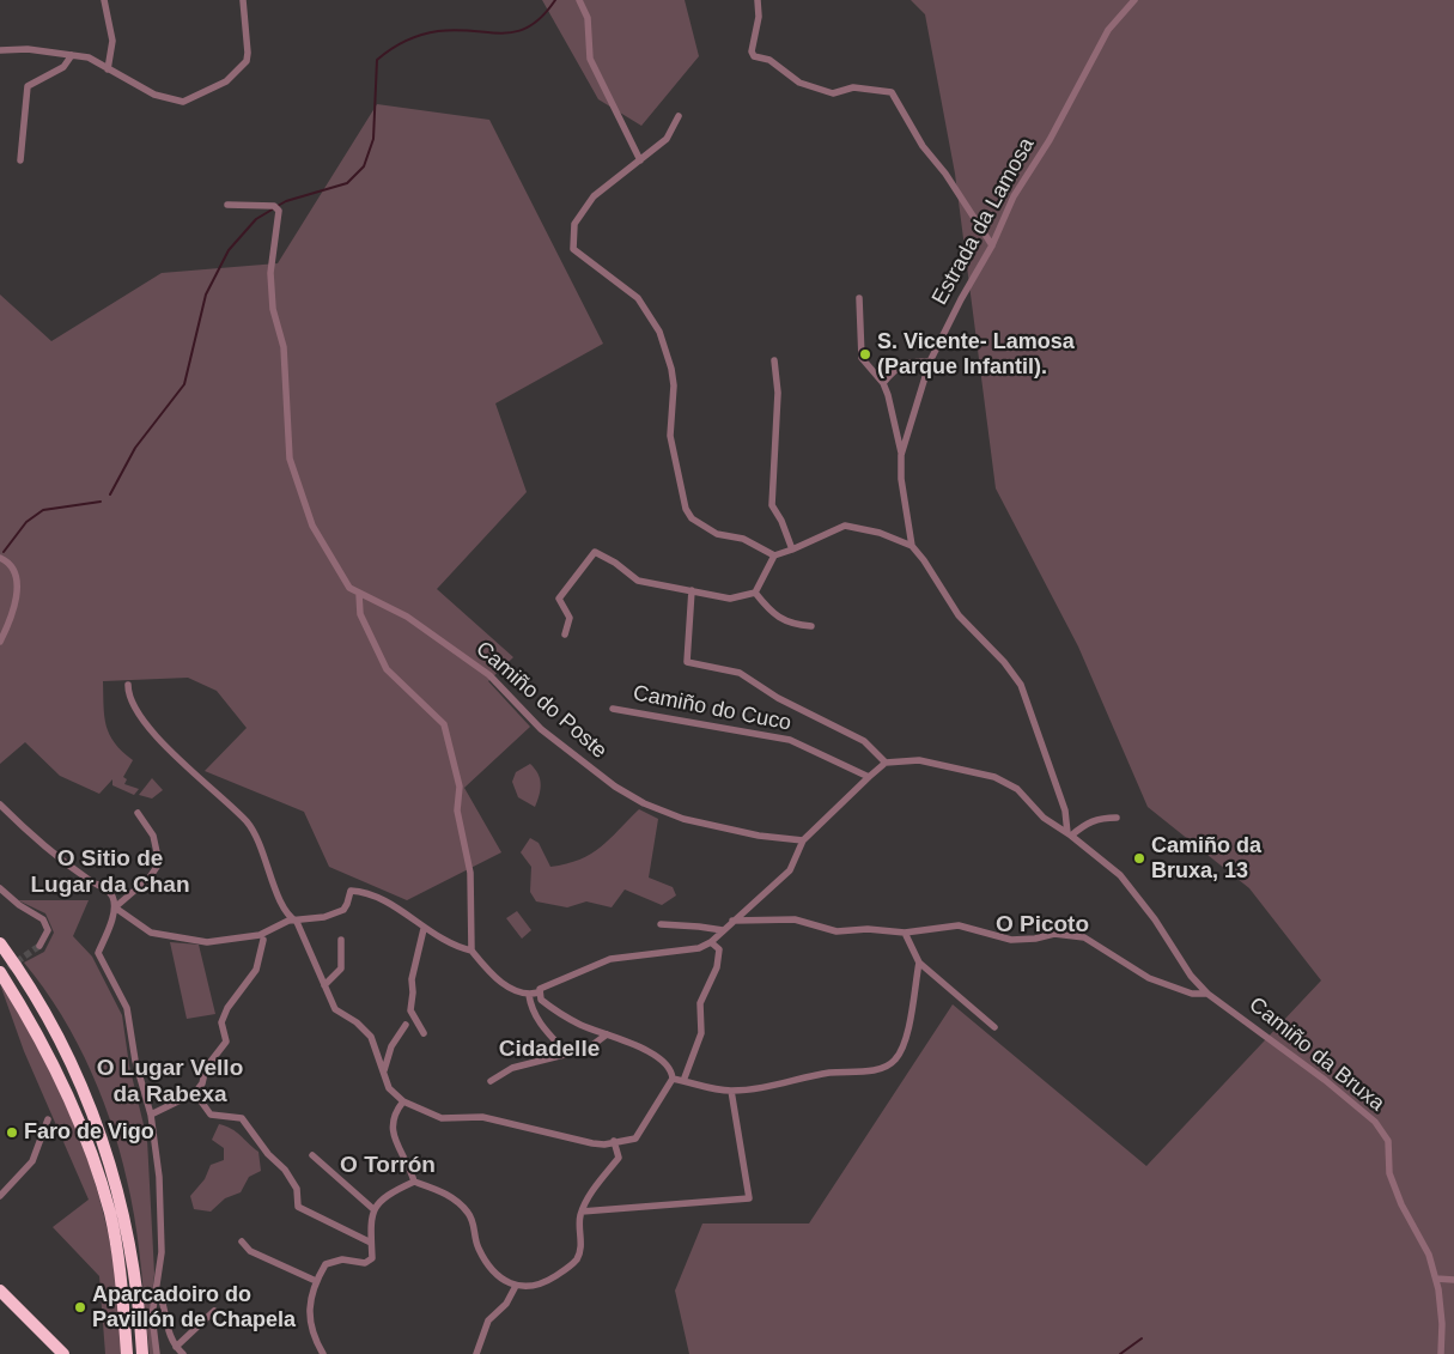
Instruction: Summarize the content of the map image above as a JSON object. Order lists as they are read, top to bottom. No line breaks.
{"streets":{"street":["Estrada da Lamosa","Camiño do Poste","Camiño do Cuco","Camiño da Bruxa"]},"districts":["O Sitio de Lugar da Chan","O Picoto","Cidadelle","O Lugar Vello da Rabexa","O Torrón"],"places":["S. Vicente- Lamosa (Parque Infantil).","Camiño da Bruxa, 13","Faro de Vigo","Aparcadoiro do Pavillón de Chapela"]}
